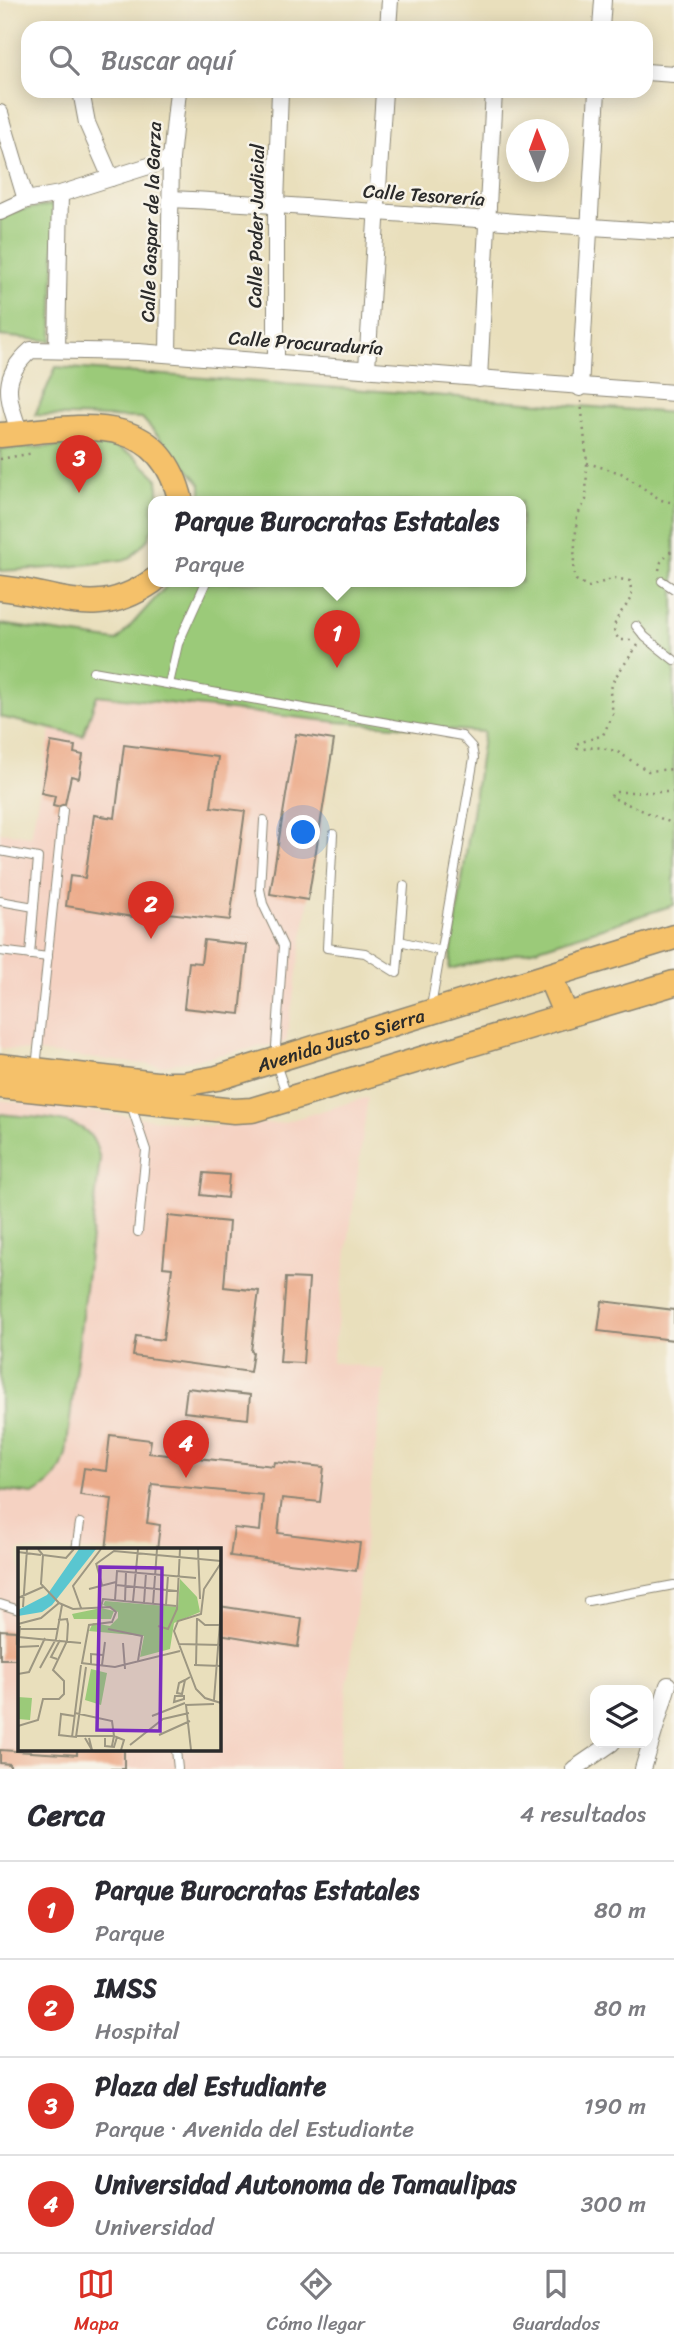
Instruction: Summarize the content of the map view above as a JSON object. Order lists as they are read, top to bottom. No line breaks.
{"streets":{"main road":["Avenida Justo Sierra"],"street":["Calle Tesorería","Calle Gaspar de la Garza","Calle Poder Judicial","Calle Procuraduría"]},"crossings":[["Calle Tesorería","Calle Gaspar de la Garza"],["Calle Tesorería","Calle Poder Judicial"],["Calle Gaspar de la Garza","Calle Procuraduría"],["Calle Poder Judicial","Calle Procuraduría"]],"north":"top","page":{"search":"Buscar aquí","pins":["3","1","2","4"],"popup":["Parque Burocratas Estatales","Parque"],"heading":["Cerca","4 resultados"],"list":[{"mark":"1","name":"Parque Burocratas Estatales","note":"Parque","value":"80 m"},{"mark":"2","name":"IMSS","note":"Hospital","value":"80 m"},{"mark":"3","name":"Plaza del Estudiante","note":"Parque · Avenida del Estudiante","value":"190 m"},{"mark":"4","name":"Universidad Autonoma de Tamaulipas","note":"Universidad","value":"300 m"}],"nav":["Mapa","Cómo llegar","Guardados"]}}
